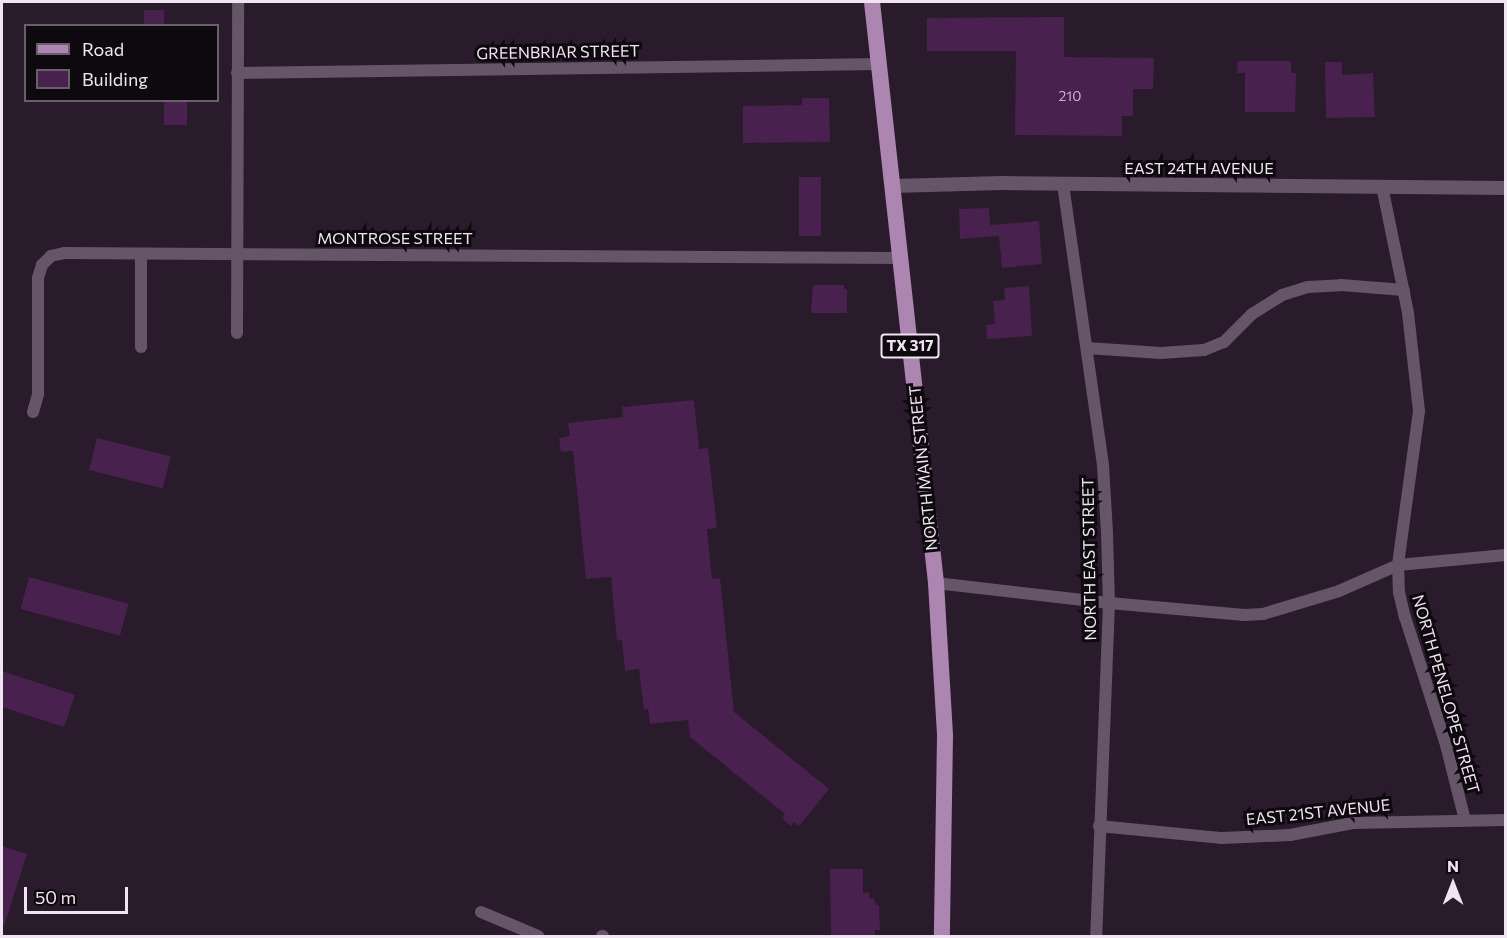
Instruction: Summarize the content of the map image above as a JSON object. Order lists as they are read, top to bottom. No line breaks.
{"streets":{"main road":["TX 317","NORTH MAIN STREET"],"street":["GREENBRIAR STREET","EAST 24TH AVENUE","MONTROSE STREET","NORTH EAST STREET","NORTH PENELOPE STREET","EAST 21ST AVENUE"]},"crossings":[["GREENBRIAR STREET","NORTH MAIN STREET"],["EAST 24TH AVENUE","NORTH MAIN STREET"],["EAST 24TH AVENUE","NORTH EAST STREET"],["EAST 24TH AVENUE","NORTH PENELOPE STREET"],["MONTROSE STREET","NORTH MAIN STREET"],["NORTH EAST STREET","EAST 21ST AVENUE"],["NORTH PENELOPE STREET","EAST 21ST AVENUE"]],"house_numbers":["210"],"legend":["Road","Building"],"scale_bar":"50 m","north":"top"}
